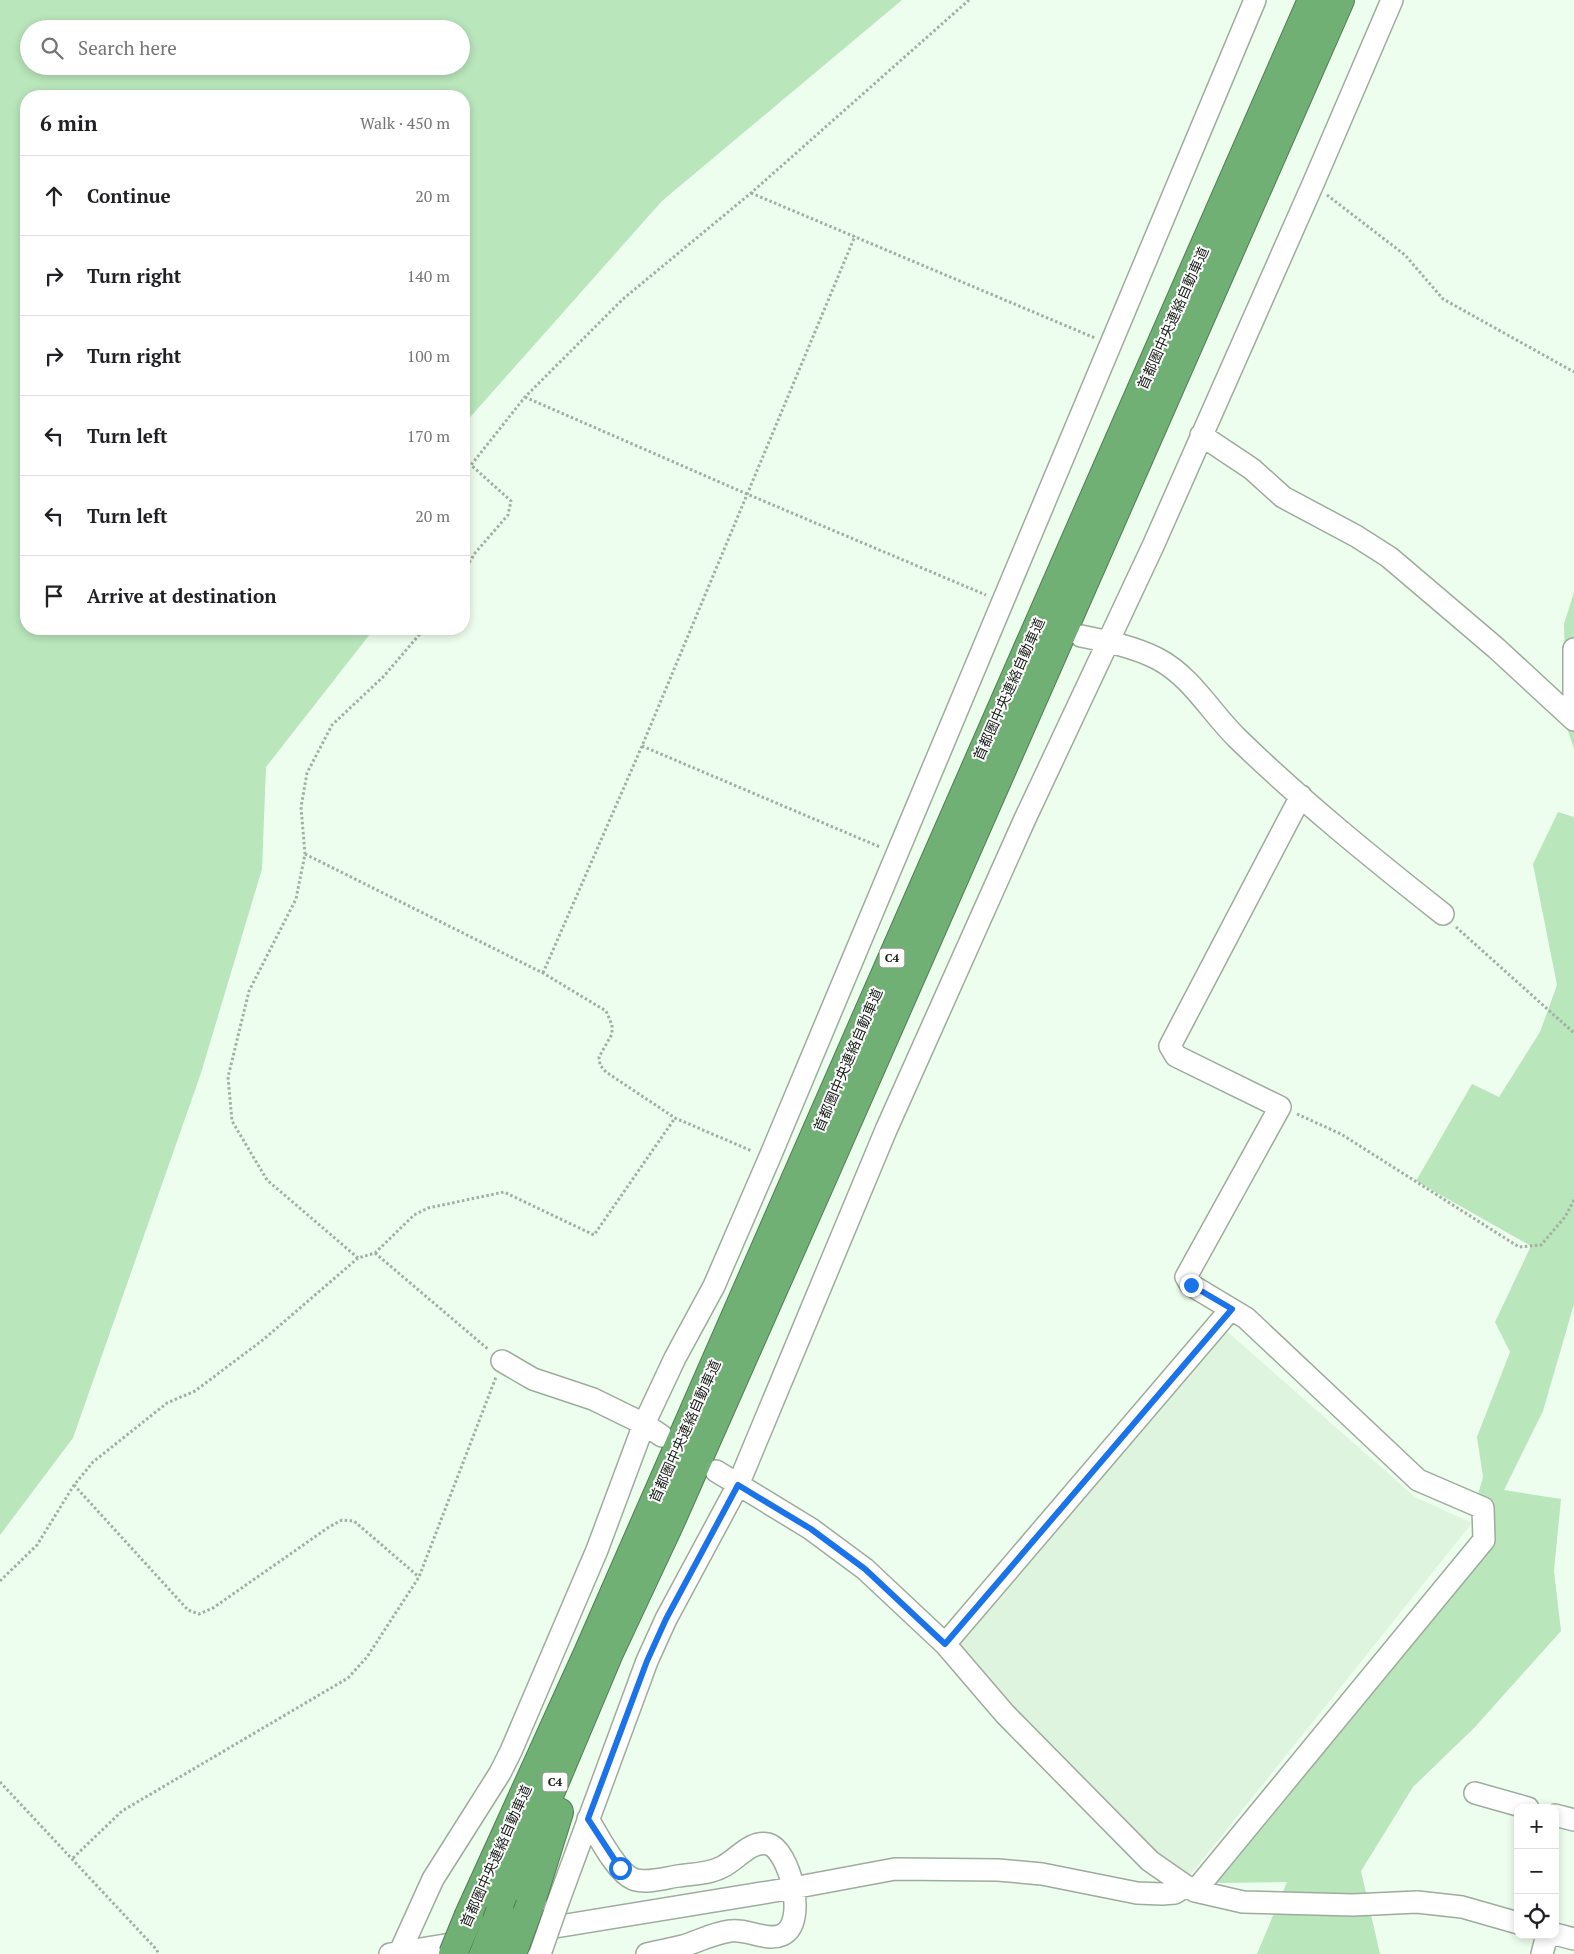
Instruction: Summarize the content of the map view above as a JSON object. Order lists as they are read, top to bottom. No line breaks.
{"streets":{"highway":["首都圏中央連絡自動車道","C4"]},"page":{"search":"Search here","heading":["6 min","Walk · 450 m"],"list":[["Continue","20 m"],["Turn right","140 m"],["Turn right","100 m"],["Turn left","170 m"],["Turn left","20 m"],"Arrive at destination"],"map_buttons":["+","−"]}}
